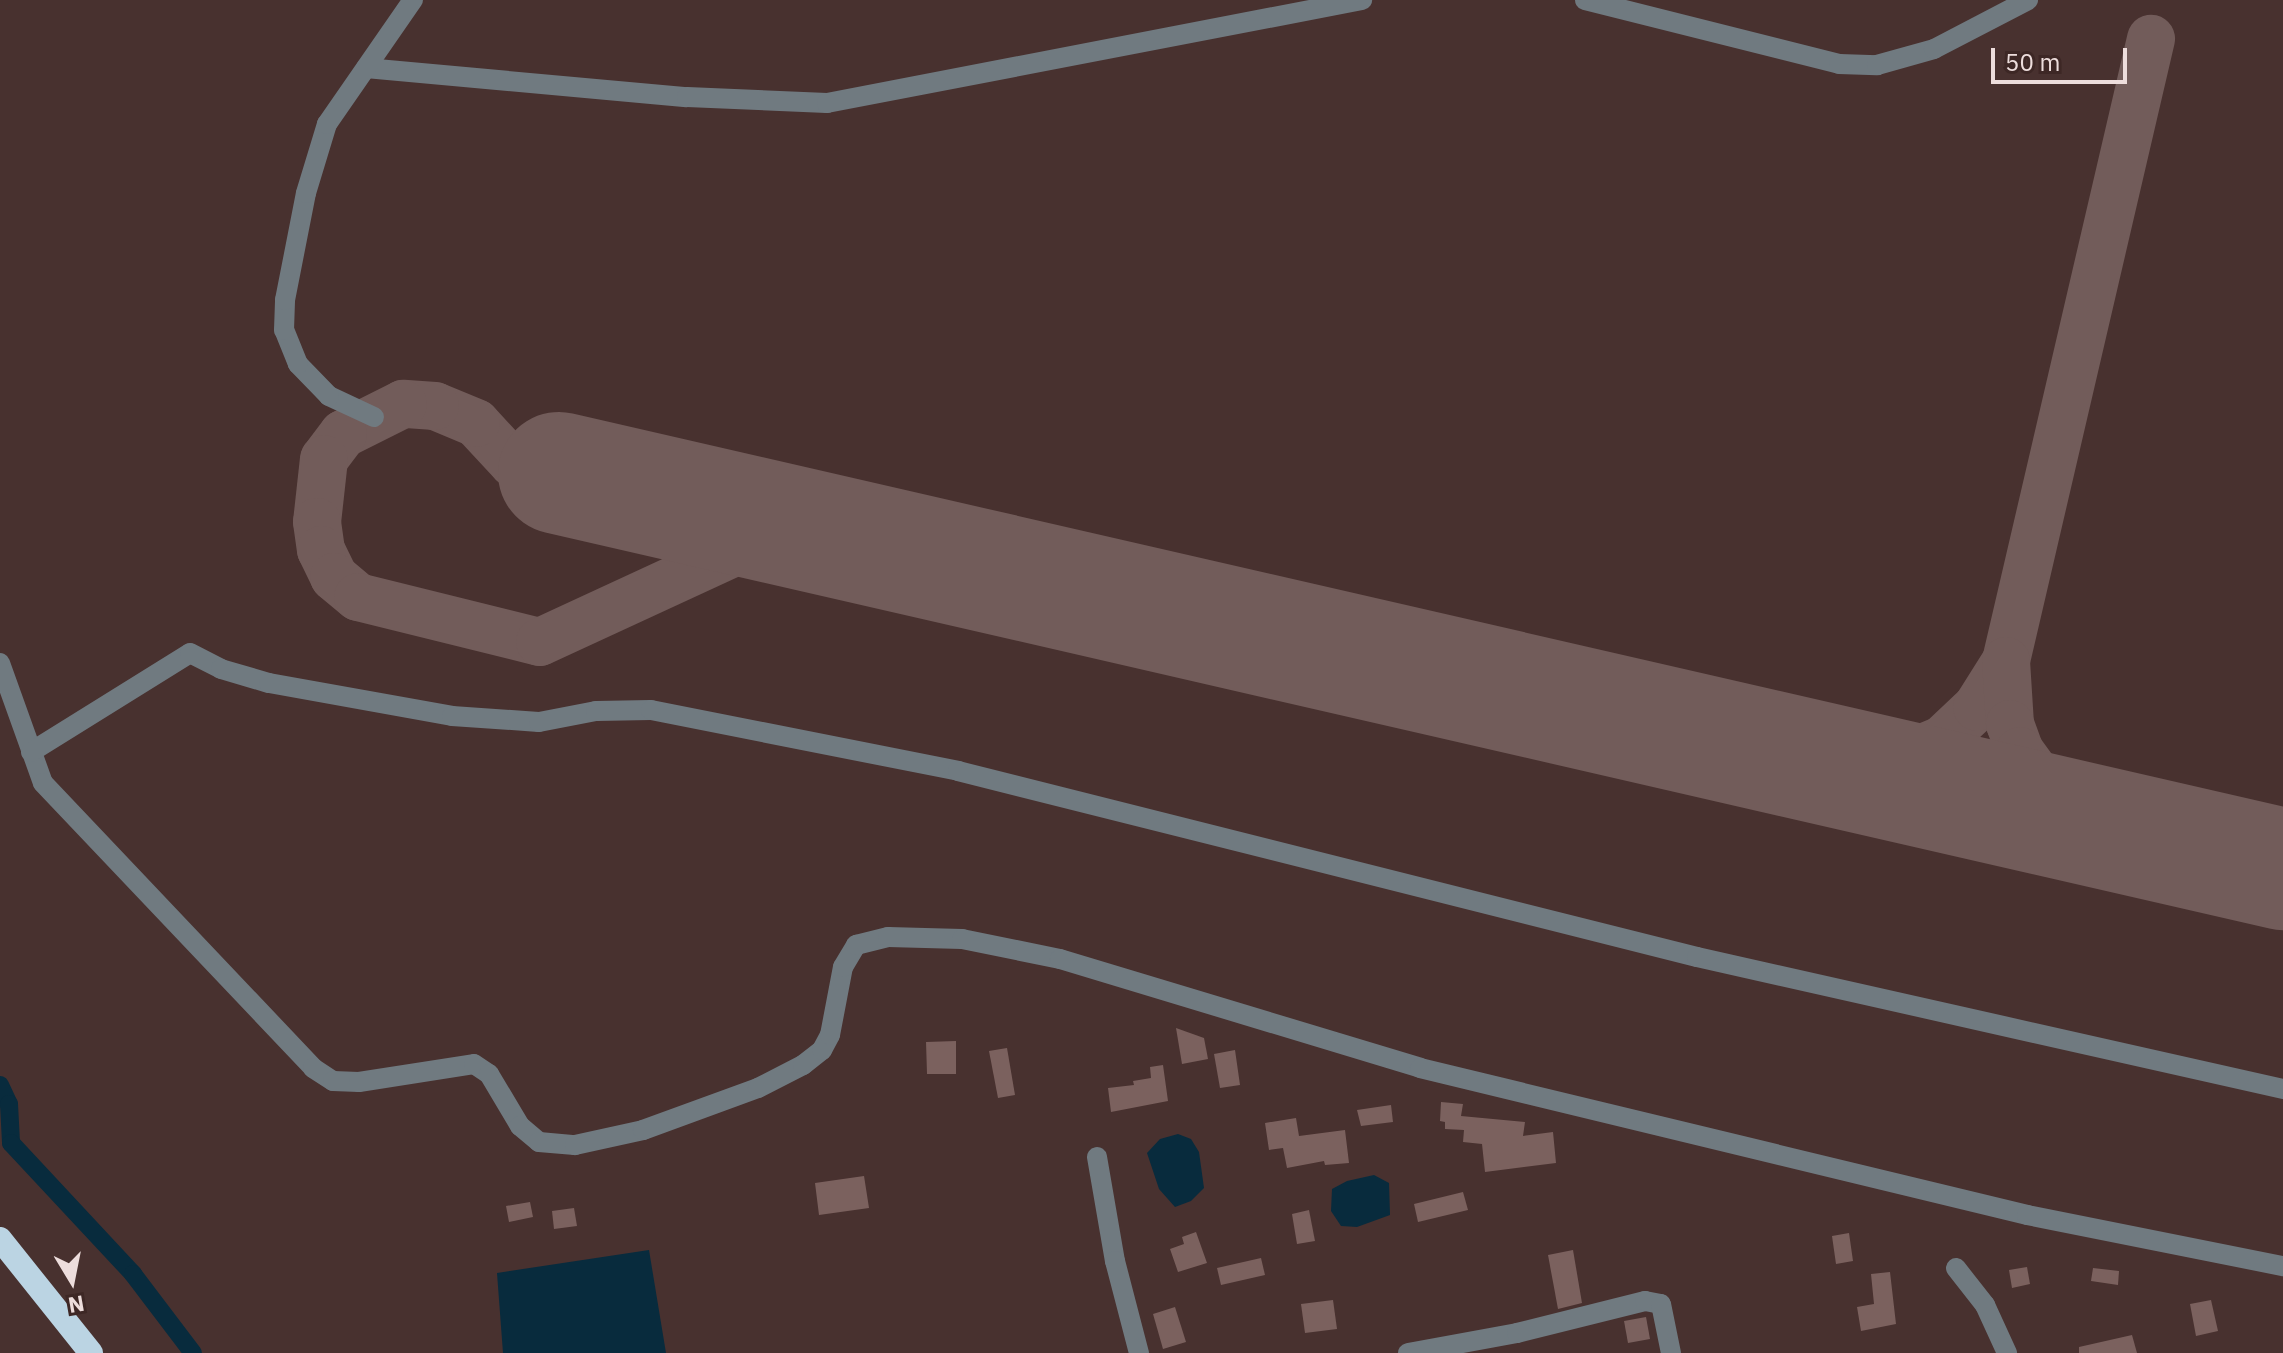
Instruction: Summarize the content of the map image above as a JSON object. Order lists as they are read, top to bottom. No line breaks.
{"scale_bar":"50 m","north":"bottom"}
